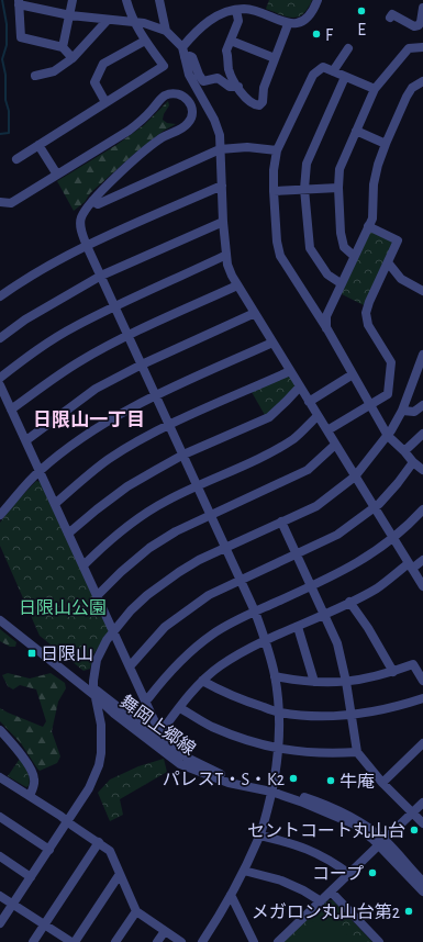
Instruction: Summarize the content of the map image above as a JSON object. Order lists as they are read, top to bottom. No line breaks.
{"streets":{"street":["舞岡上郷線"]},"districts":["日限山一丁目"],"parks":["日限山公園"],"places":{"other":["E","F","パレスT・S・K2","牛庵","セントコート丸山台","コープ","メガロン丸山台第2"],"transit":["日限山"]}}
